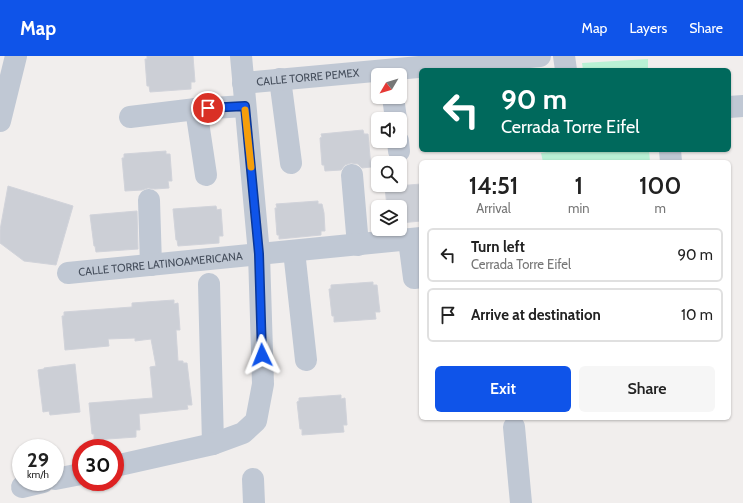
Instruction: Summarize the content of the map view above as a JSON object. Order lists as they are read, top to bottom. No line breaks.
{"streets":{"street":["CALLE TORRE PEMEX","CALLE TORRE LATINOAMERICANA"]},"north":"bottom left","page":{"header":"Map","nav":["Map","Layers","Share"],"turn":["90 m","Cerrada Torre Eifel"],"eta":["14:51","Arrival","1","min","100","m"],"list":[{"name":"Turn left","note":"Cerrada Torre Eifel","value":"90 m"},{"name":"Arrive at destination","value":"10 m"}],"buttons":["Exit","Share"],"speed":"29 km/h","limit":"30"}}
